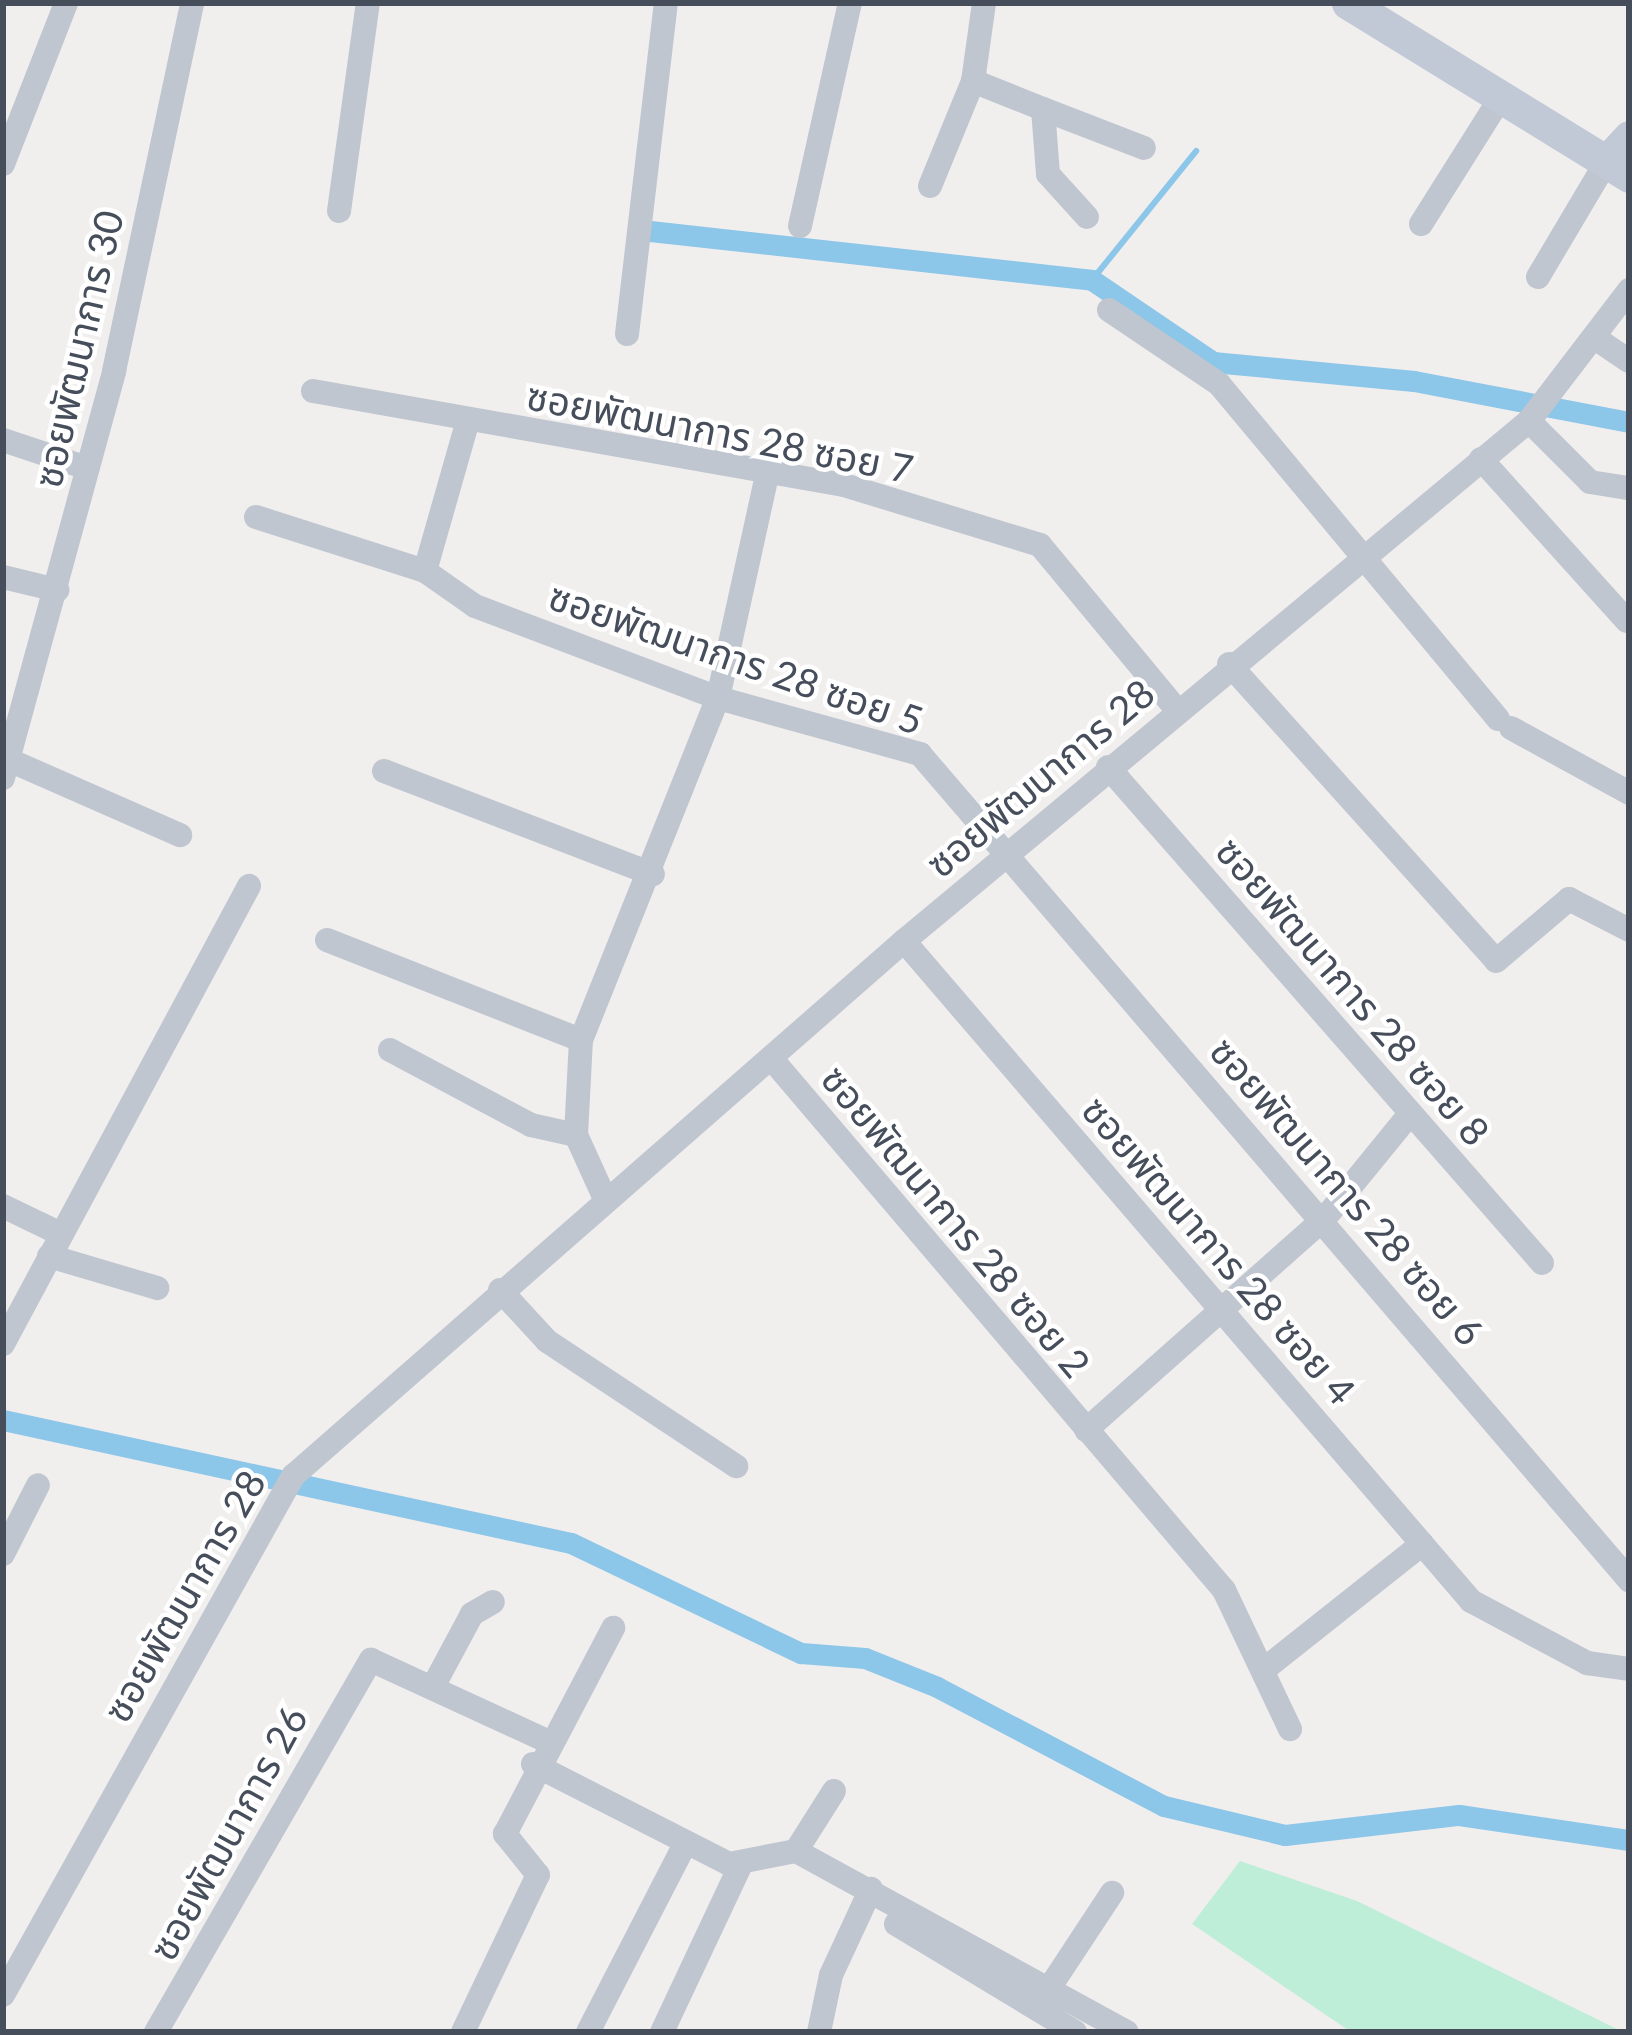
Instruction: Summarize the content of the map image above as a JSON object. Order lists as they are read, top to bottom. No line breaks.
{"streets":{"street":["ซอยพัฒนาการ 30","ซอยพัฒนาการ 28 ซอย 7","ซอยพัฒนาการ 28 ซอย 5","ซอยพัฒนาการ 28","ซอยพัฒนาการ 28 ซอย 8","ซอยพัฒนาการ 28 ซอย 6","ซอยพัฒนาการ 28 ซอย 2","ซอยพัฒนาการ 28 ซอย 4","ซอยพัฒนาการ 26"]},"crossings":[["ซอยพัฒนาการ 28 ซอย 7","ซอยพัฒนาการ 28"],["ซอยพัฒนาการ 28 ซอย 5","ซอยพัฒนาการ 28"],["ซอยพัฒนาการ 28 ซอย 5","ซอยพัฒนาการ 28 ซอย 6"],["ซอยพัฒนาการ 28","ซอยพัฒนาการ 28 ซอย 8"],["ซอยพัฒนาการ 28","ซอยพัฒนาการ 28 ซอย 6"],["ซอยพัฒนาการ 28","ซอยพัฒนาการ 28 ซอย 2"],["ซอยพัฒนาการ 28","ซอยพัฒนาการ 28 ซอย 4"],["ซอยพัฒนาการ 28 ซอย 8","ซอยพัฒนาการ 28 ซอย 2"],["ซอยพัฒนาการ 28 ซอย 6","ซอยพัฒนาการ 28 ซอย 2"],["ซอยพัฒนาการ 28 ซอย 2","ซอยพัฒนาการ 28 ซอย 4"]]}
